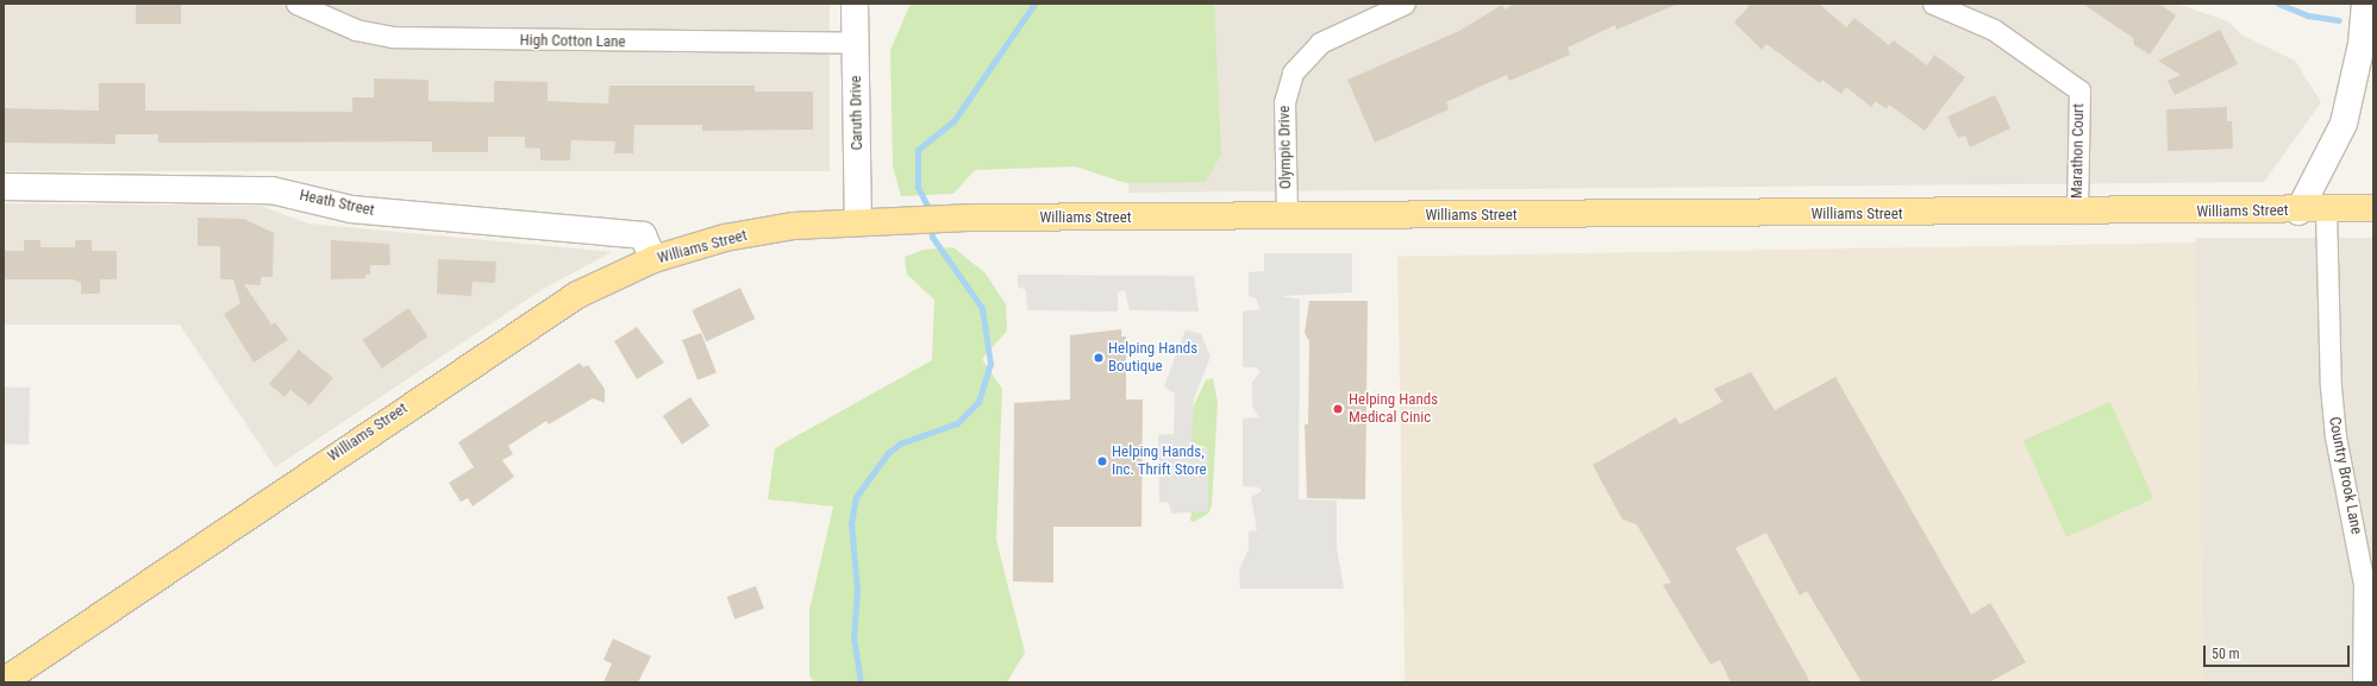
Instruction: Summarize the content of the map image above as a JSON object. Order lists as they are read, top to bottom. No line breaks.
{"streets":{"main road":["Williams Street"],"street":["High Cotton Lane","Caruth Drive","Olympic Drive","Marathon Court","Heath Street","Country Brook Lane"]},"crossings":[["High Cotton Lane","Caruth Drive"],["Caruth Drive","Williams Street"],["Olympic Drive","Williams Street"],["Marathon Court","Williams Street"],["Heath Street","Williams Street"],["Williams Street","Country Brook Lane"]],"places":["Helping Hands Boutique","Helping Hands Medical Cinic","Helping Hands, Inc. Thrift Store"],"scale_bar":"50 m"}
